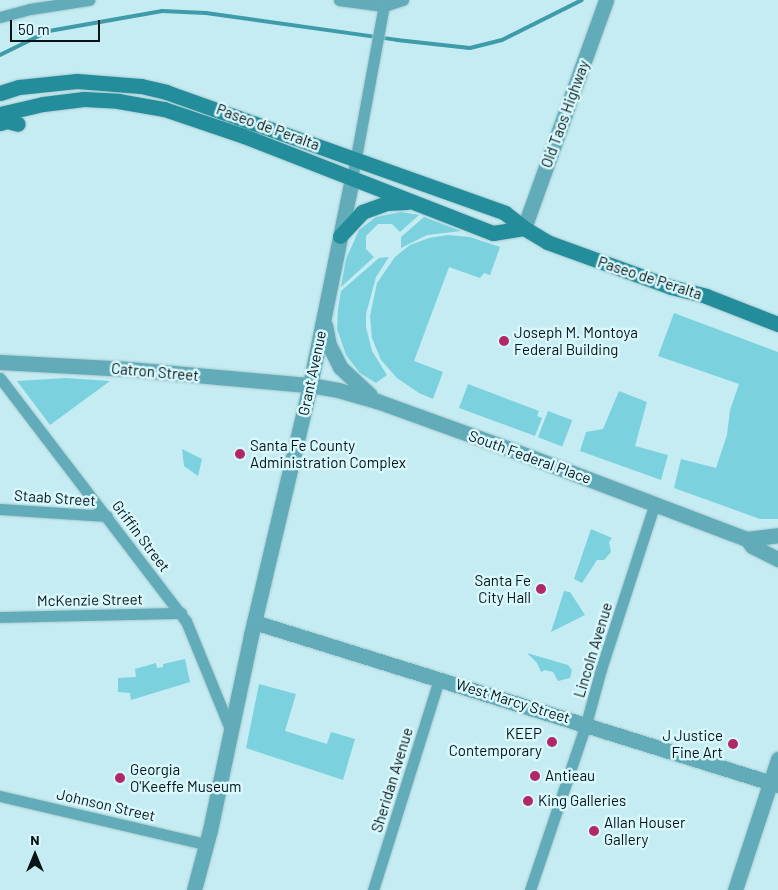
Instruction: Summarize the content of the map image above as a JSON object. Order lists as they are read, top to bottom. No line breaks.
{"streets":{"main road":["Paseo de Peralta"],"street":["Old Taos Highway","Catron Street","Grant Avenue","South Federal Place","Staab Street","Griffin Street","McKenzie Street","Lincoln Avenue","West Marcy Street","Sheridan Avenue","Johnson Street"]},"crossings":[["Old Taos Highway","Paseo de Peralta"],["Paseo de Peralta","Grant Avenue"],["Catron Street","Grant Avenue"],["Catron Street","South Federal Place"],["Grant Avenue","South Federal Place"],["Grant Avenue","Griffin Street"],["Grant Avenue","West Marcy Street"],["Grant Avenue","Johnson Street"],["South Federal Place","Lincoln Avenue"],["Staab Street","Griffin Street"],["Griffin Street","McKenzie Street"],["Lincoln Avenue","West Marcy Street"],["West Marcy Street","Sheridan Avenue"]],"places":["Joseph M. Montoya Federal Building","Santa Fe County Administration Complex","Santa Fe City Hall","KEEP Contemporary","J Justice Fine Art","Antieau","Georgia O'Keeffe Museum","King Galleries","Allan Houser Gallery"],"scale_bar":"50 m","north":"top"}
